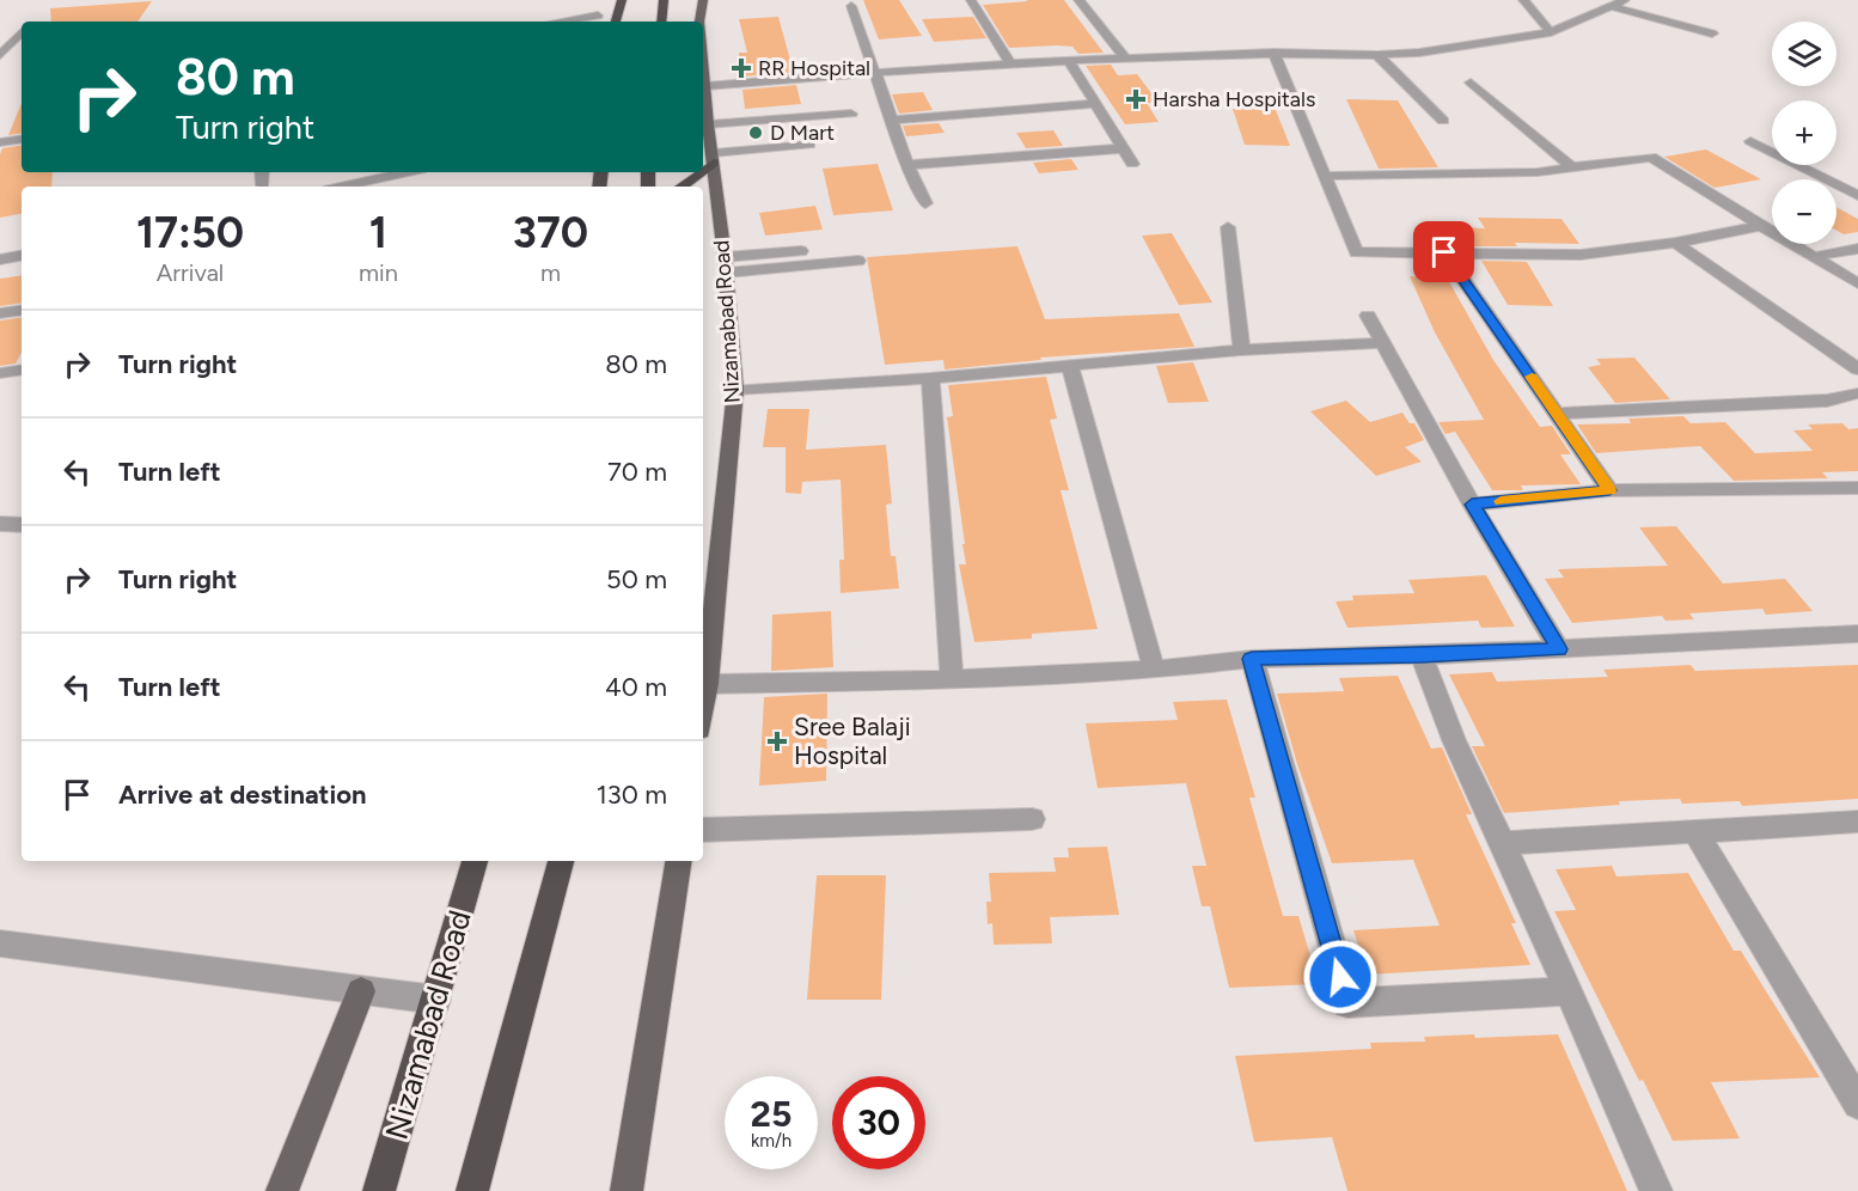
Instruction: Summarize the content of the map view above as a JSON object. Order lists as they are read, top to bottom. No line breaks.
{"streets":{"highway":["Nizamabad Road"]},"places":{"health":["RR Hospital","Harsha Hospitals","Sree Balaji Hospital"],"other":["D Mart"]},"page":{"map_buttons":["+","−"],"turn":["80 m","Turn right"],"eta":["17:50","Arrival","1","min","370","m"],"list":[{"name":"Turn right","value":"80 m"},{"name":"Turn left","value":"70 m"},{"name":"Turn right","value":"50 m"},{"name":"Turn left","value":"40 m"},{"name":"Arrive at destination","value":"130 m"}],"speed":"25 km/h","limit":"30"}}
